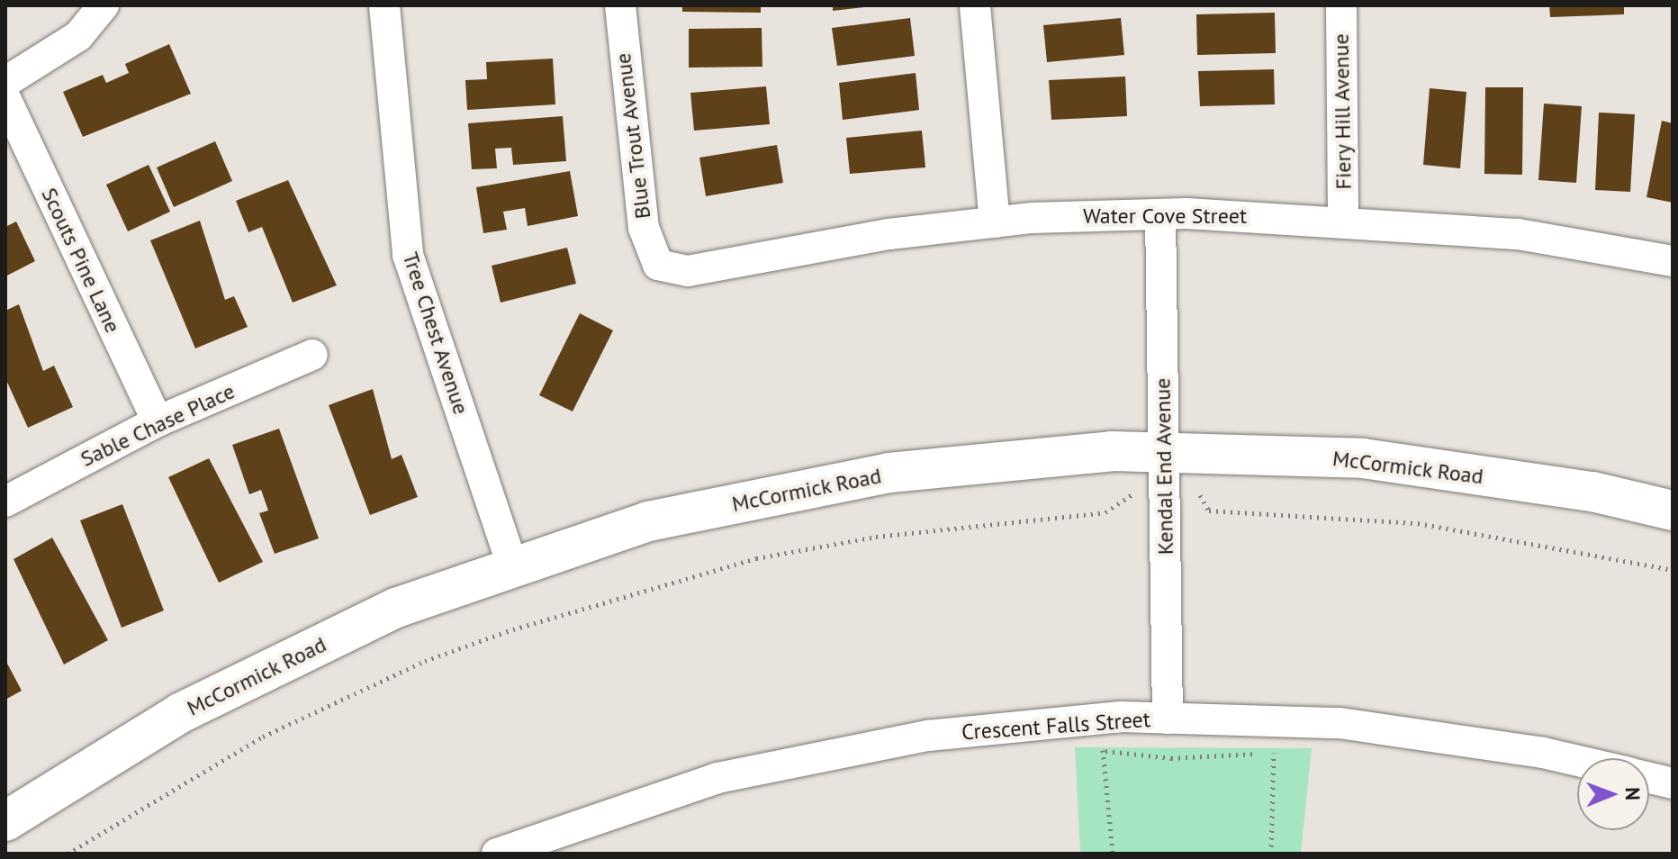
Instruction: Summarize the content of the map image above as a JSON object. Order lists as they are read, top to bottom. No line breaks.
{"streets":{"street":["Fiery Hill Avenue","Blue Trout Avenue","Water Cove Street","Scouts Pine Lane","Tree Chest Avenue","Sable Chase Place","Kendal End Avenue","McCormick Road","Crescent Falls Street"]},"crossings":[["Fiery Hill Avenue","Water Cove Street"],["Blue Trout Avenue","Water Cove Street"],["Water Cove Street","Kendal End Avenue"],["Scouts Pine Lane","Sable Chase Place"],["Tree Chest Avenue","McCormick Road"],["Kendal End Avenue","McCormick Road"],["Kendal End Avenue","Crescent Falls Street"]],"north":"right"}
